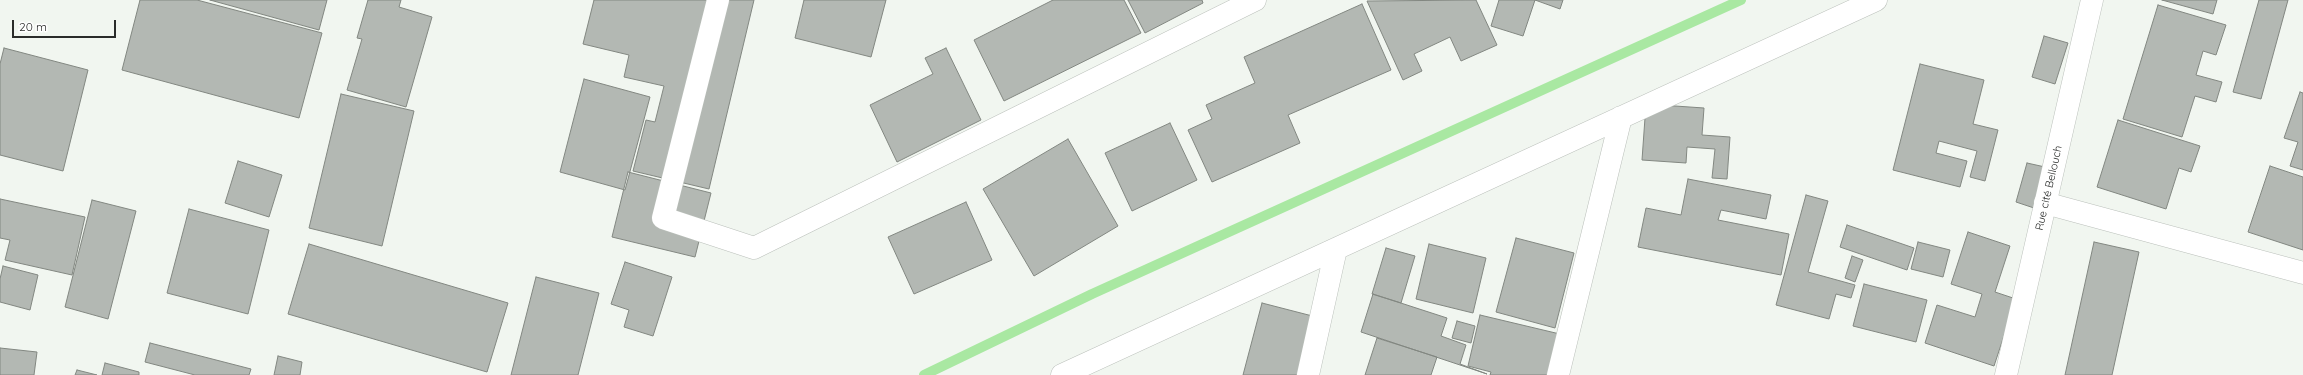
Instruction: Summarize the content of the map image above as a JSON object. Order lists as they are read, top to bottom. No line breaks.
{"streets":{"street":["Rue cité Bellouch"]},"scale_bar":"20 m"}
